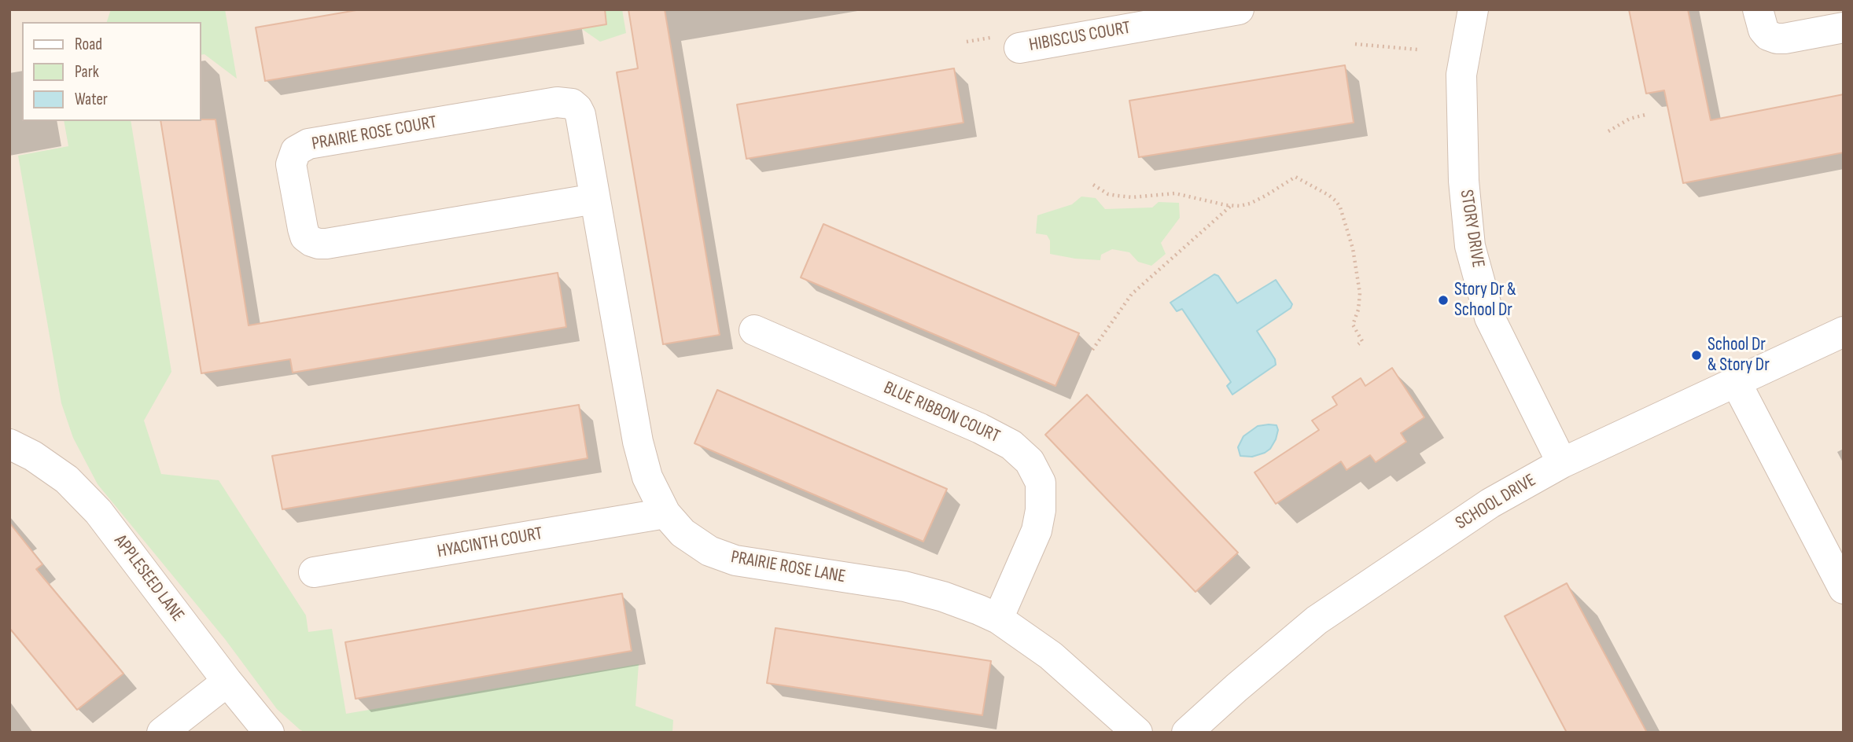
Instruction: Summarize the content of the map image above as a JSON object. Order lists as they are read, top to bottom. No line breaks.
{"streets":{"street":["HIBISCUS COURT","PRAIRIE ROSE COURT","STORY DRIVE","BLUE RIBBON COURT","SCHOOL DRIVE","HYACINTH COURT","PRAIRIE ROSE LANE","APPLESEED LANE"]},"crossings":[["PRAIRIE ROSE COURT","PRAIRIE ROSE LANE"],["STORY DRIVE","SCHOOL DRIVE"],["BLUE RIBBON COURT","PRAIRIE ROSE LANE"],["HYACINTH COURT","PRAIRIE ROSE LANE"]],"places":["Story Dr & School Dr","School Dr & Story Dr"],"legend":["Road","Park","Water"]}
